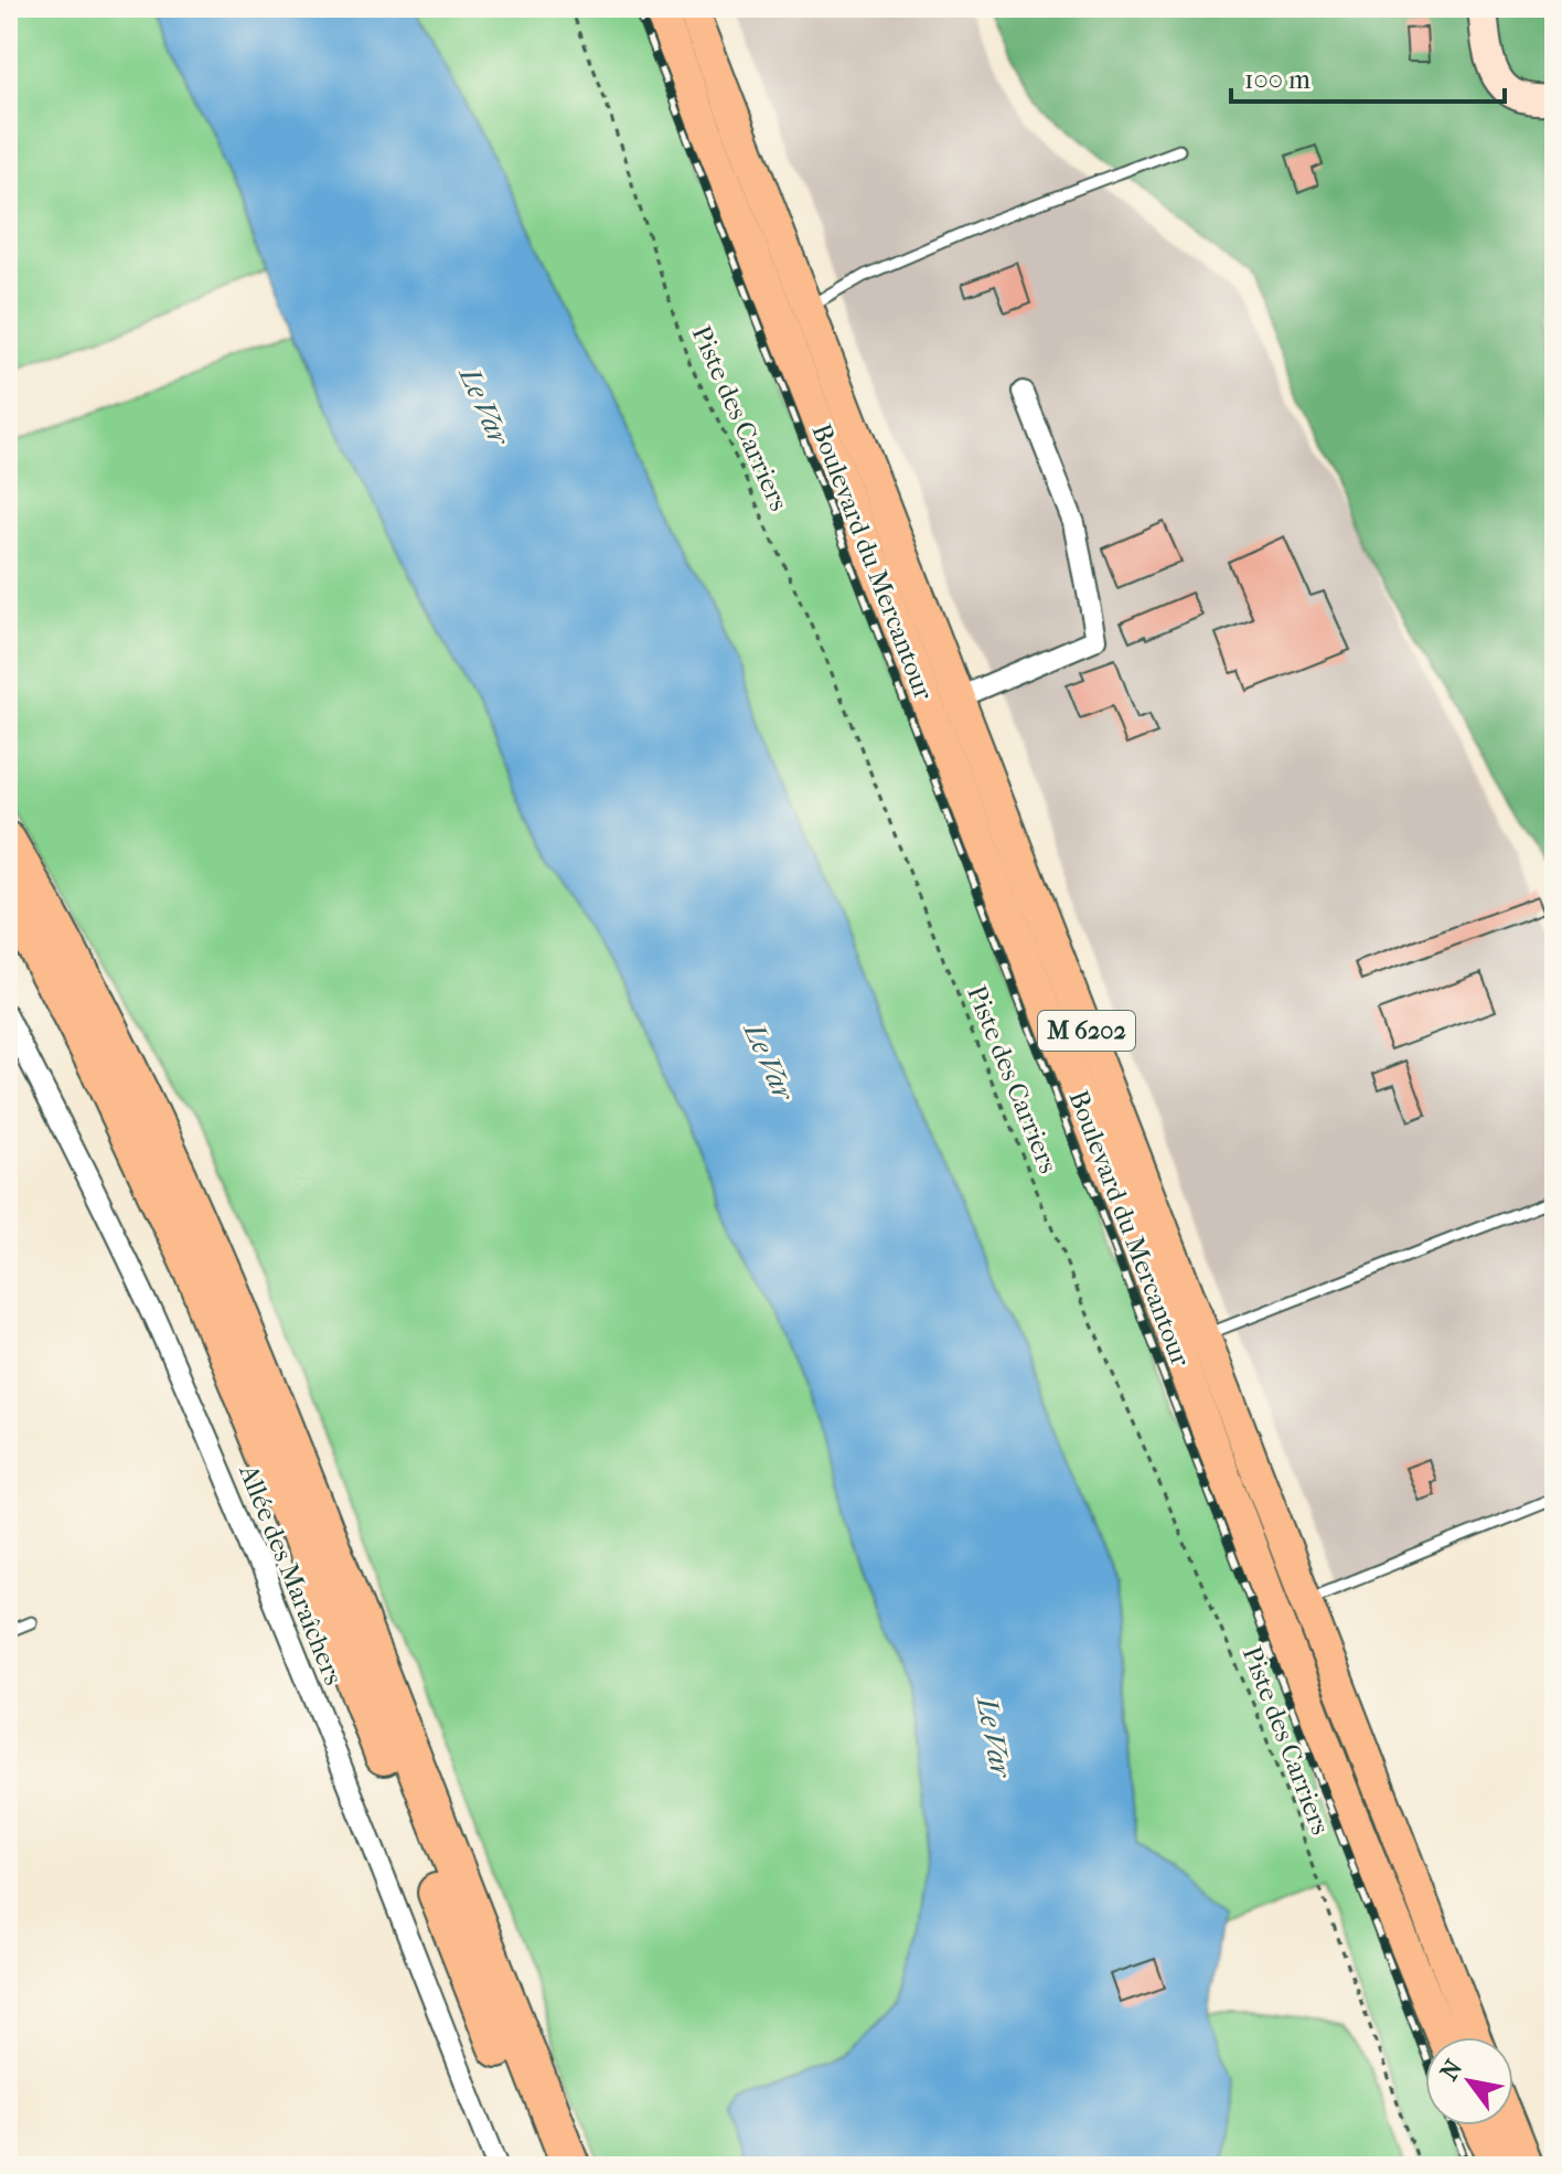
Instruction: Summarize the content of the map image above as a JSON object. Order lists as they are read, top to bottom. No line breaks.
{"streets":{"main road":["Boulevard du Mercantour","M 6202"],"street":["Allée des Maraîchers"],"path":["Piste des Carriers"]},"water":["Le Var"],"scale_bar":"100 m","north":"top left"}
